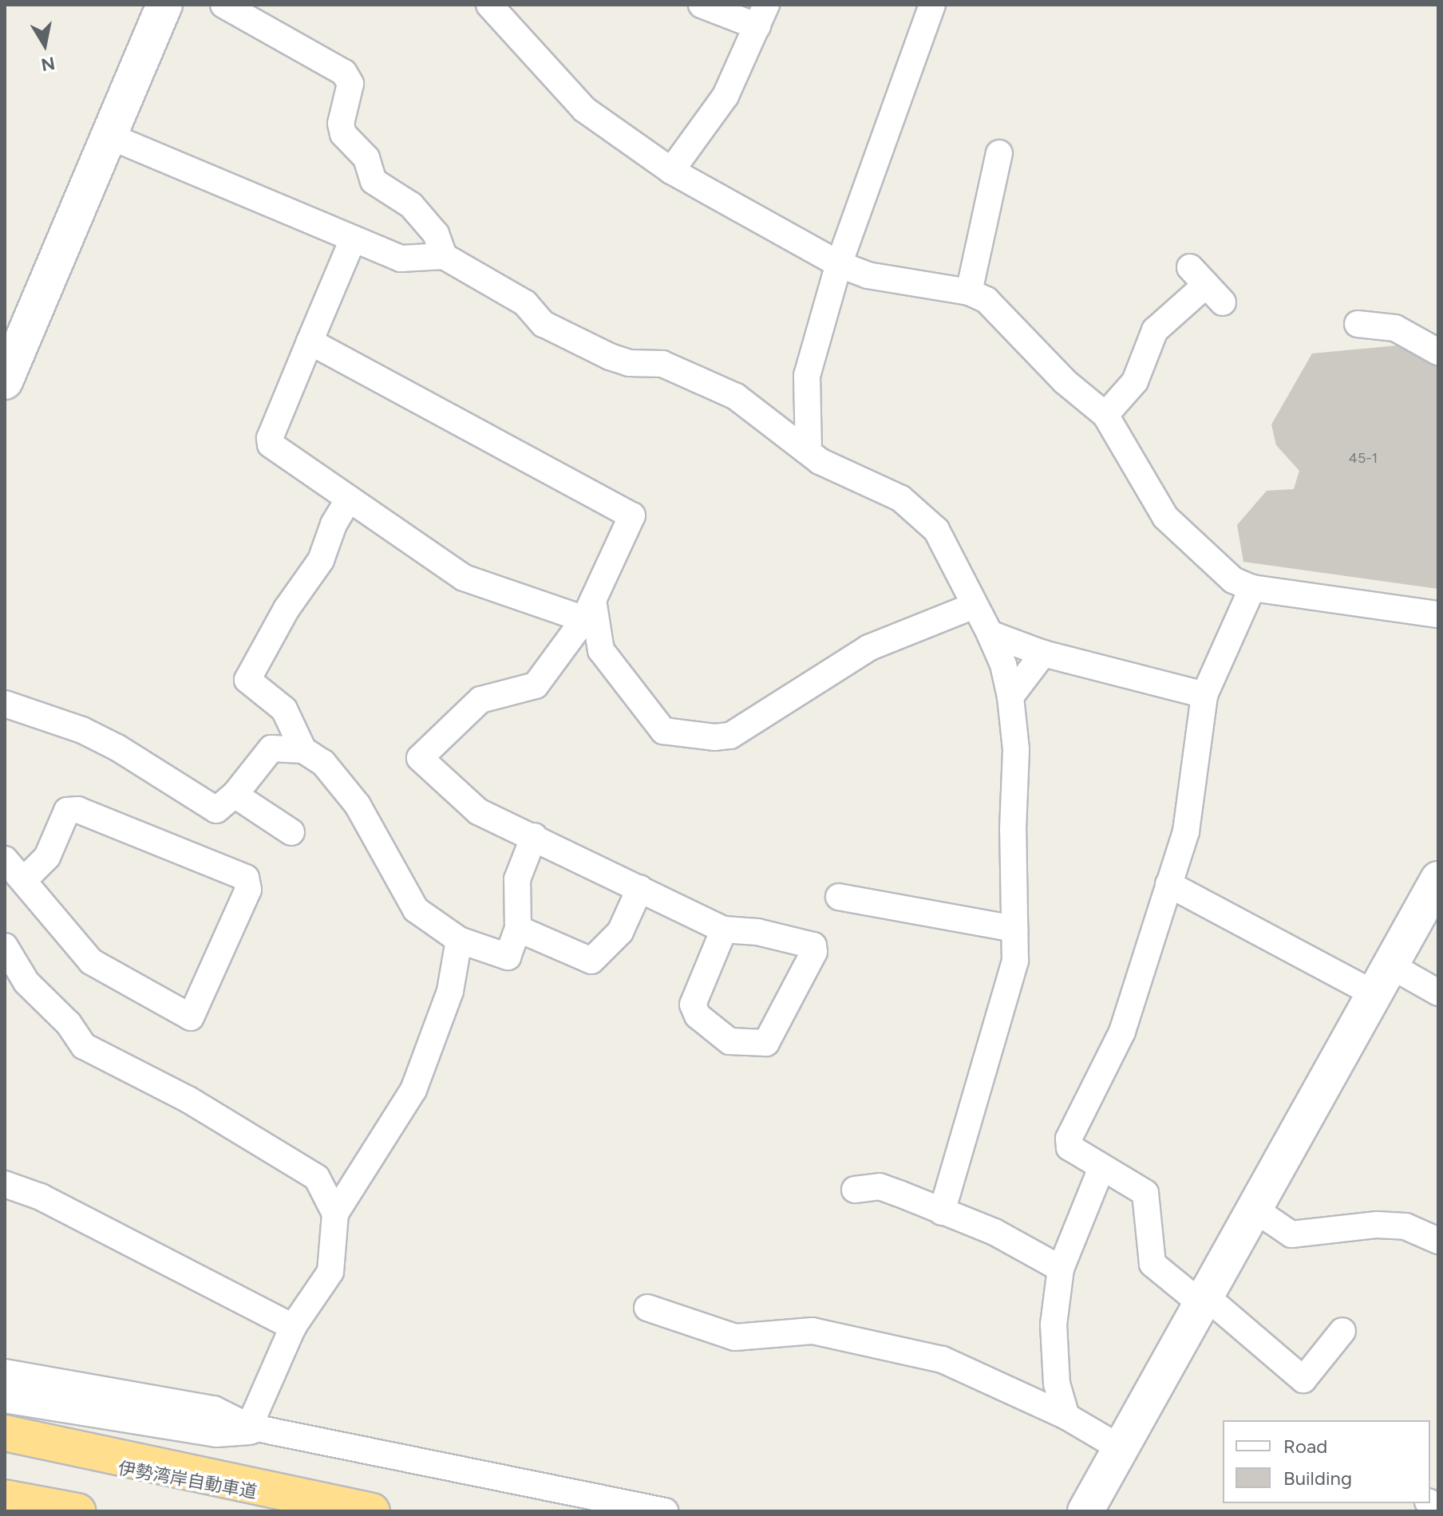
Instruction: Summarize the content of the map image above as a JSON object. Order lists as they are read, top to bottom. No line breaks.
{"streets":{"highway":["伊勢湾岸自動車道"]},"house_numbers":["45-1"],"legend":["Road","Building"],"north":"bottom"}
